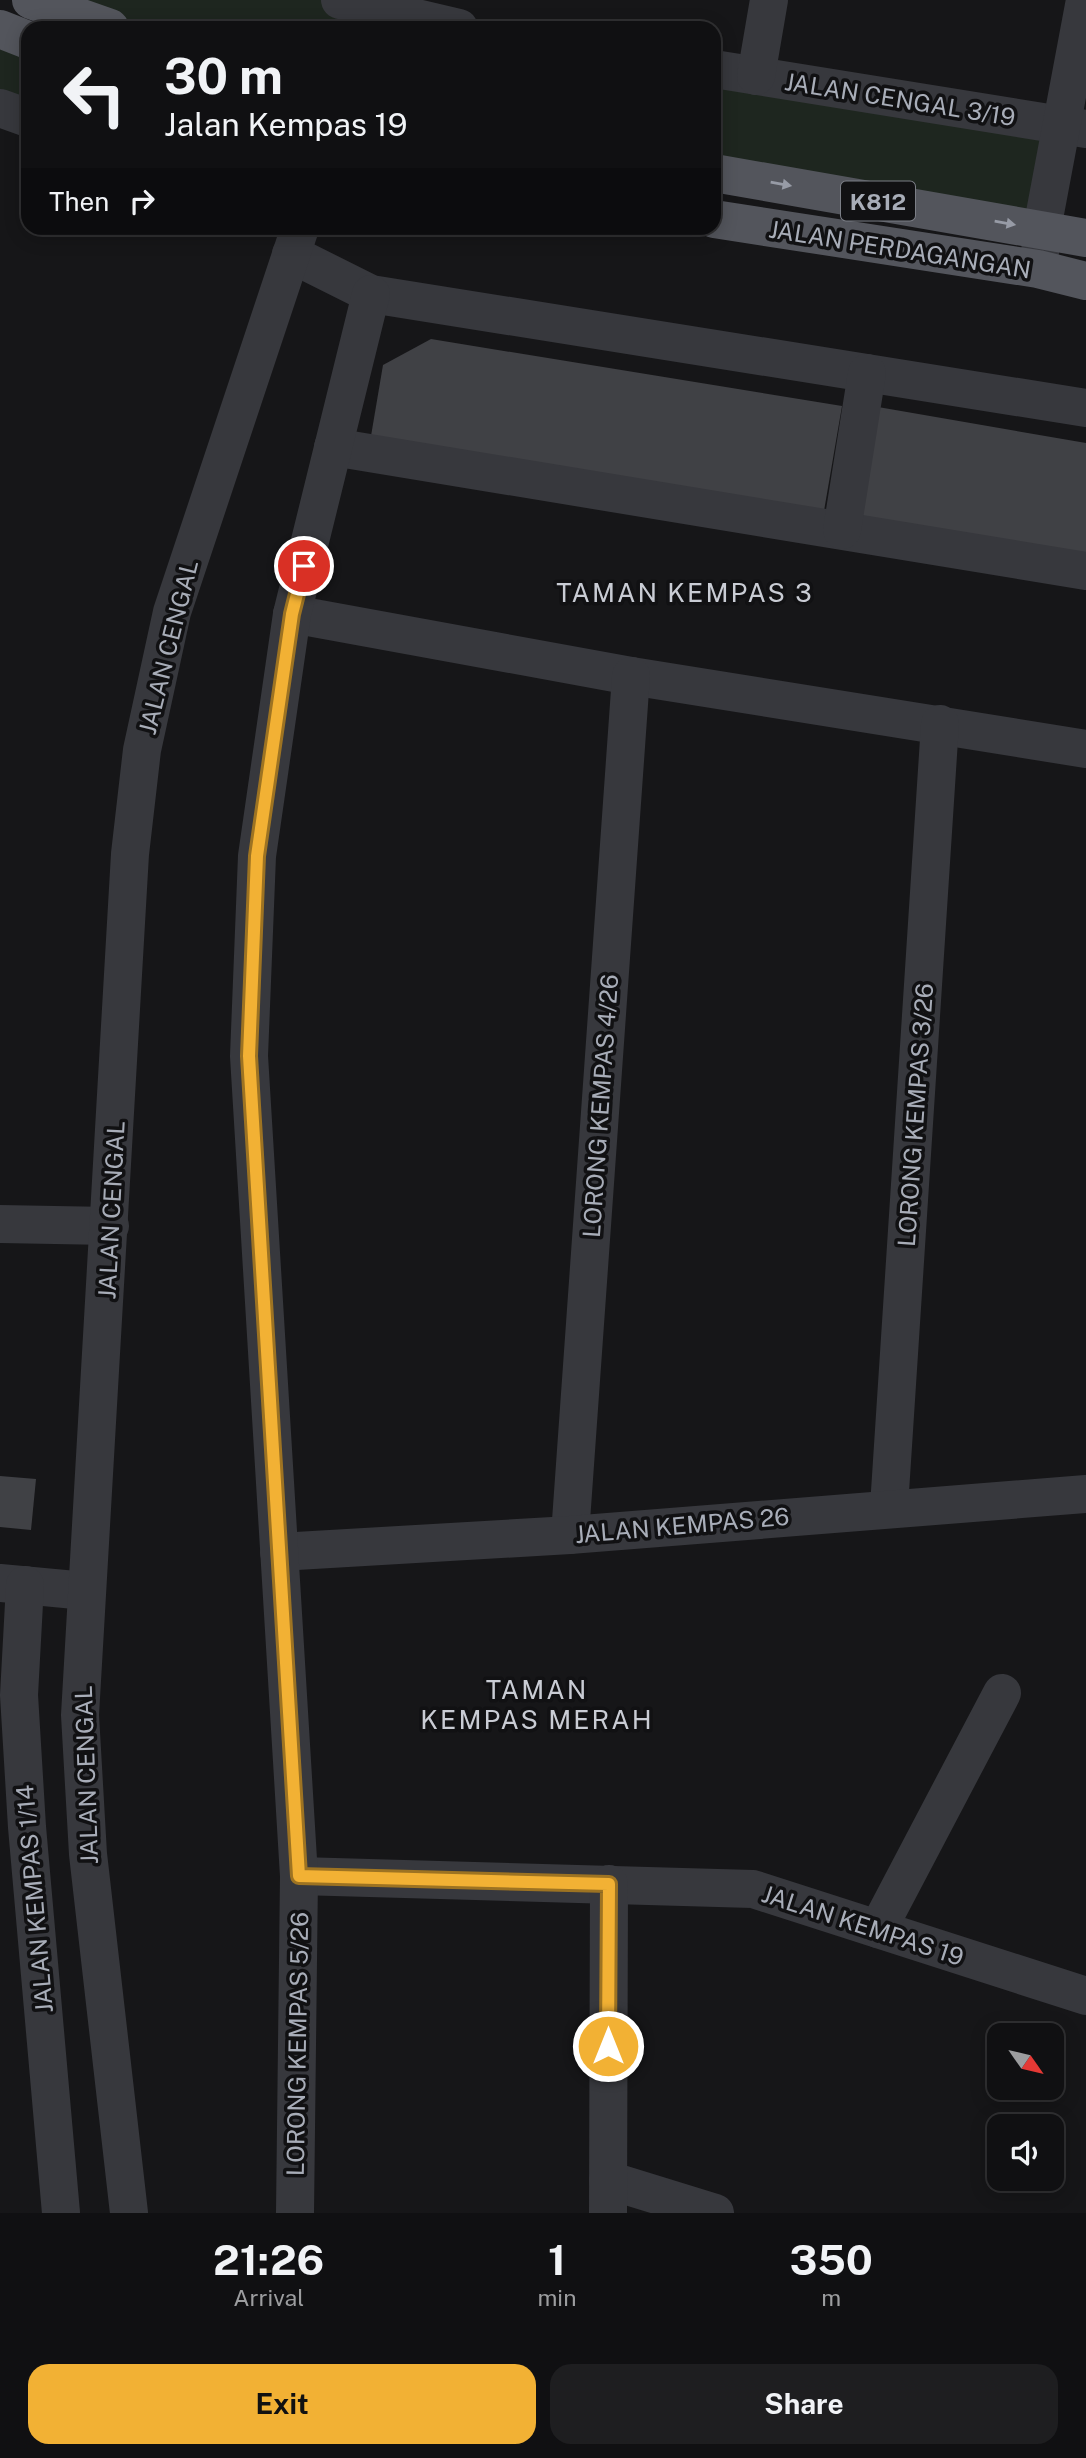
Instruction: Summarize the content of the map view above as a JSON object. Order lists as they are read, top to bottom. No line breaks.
{"streets":{"main road":["K812","JALAN PERDAGANGAN"],"street":["JALAN CENGAL 3/19","JALAN CENGAL","LORONG KEMPAS 4/26","LORONG KEMPAS 3/26","JALAN KEMPAS 26","JALAN KEMPAS 1/14","JALAN KEMPAS 19","LORONG KEMPAS 5/26"]},"crossings":[["LORONG KEMPAS 4/26","JALAN KEMPAS 26"],["LORONG KEMPAS 3/26","JALAN KEMPAS 26"],["JALAN KEMPAS 26","LORONG KEMPAS 5/26"],["JALAN KEMPAS 19","LORONG KEMPAS 5/26"]],"districts":["TAMAN KEMPAS 3","TAMAN KEMPAS MERAH"],"north":"bottom right","page":{"turn":["30 m","Jalan Kempas 19"],"then":"Then","eta":["21:26","Arrival","1","min","350","m"],"buttons":["Exit","Share"]}}
